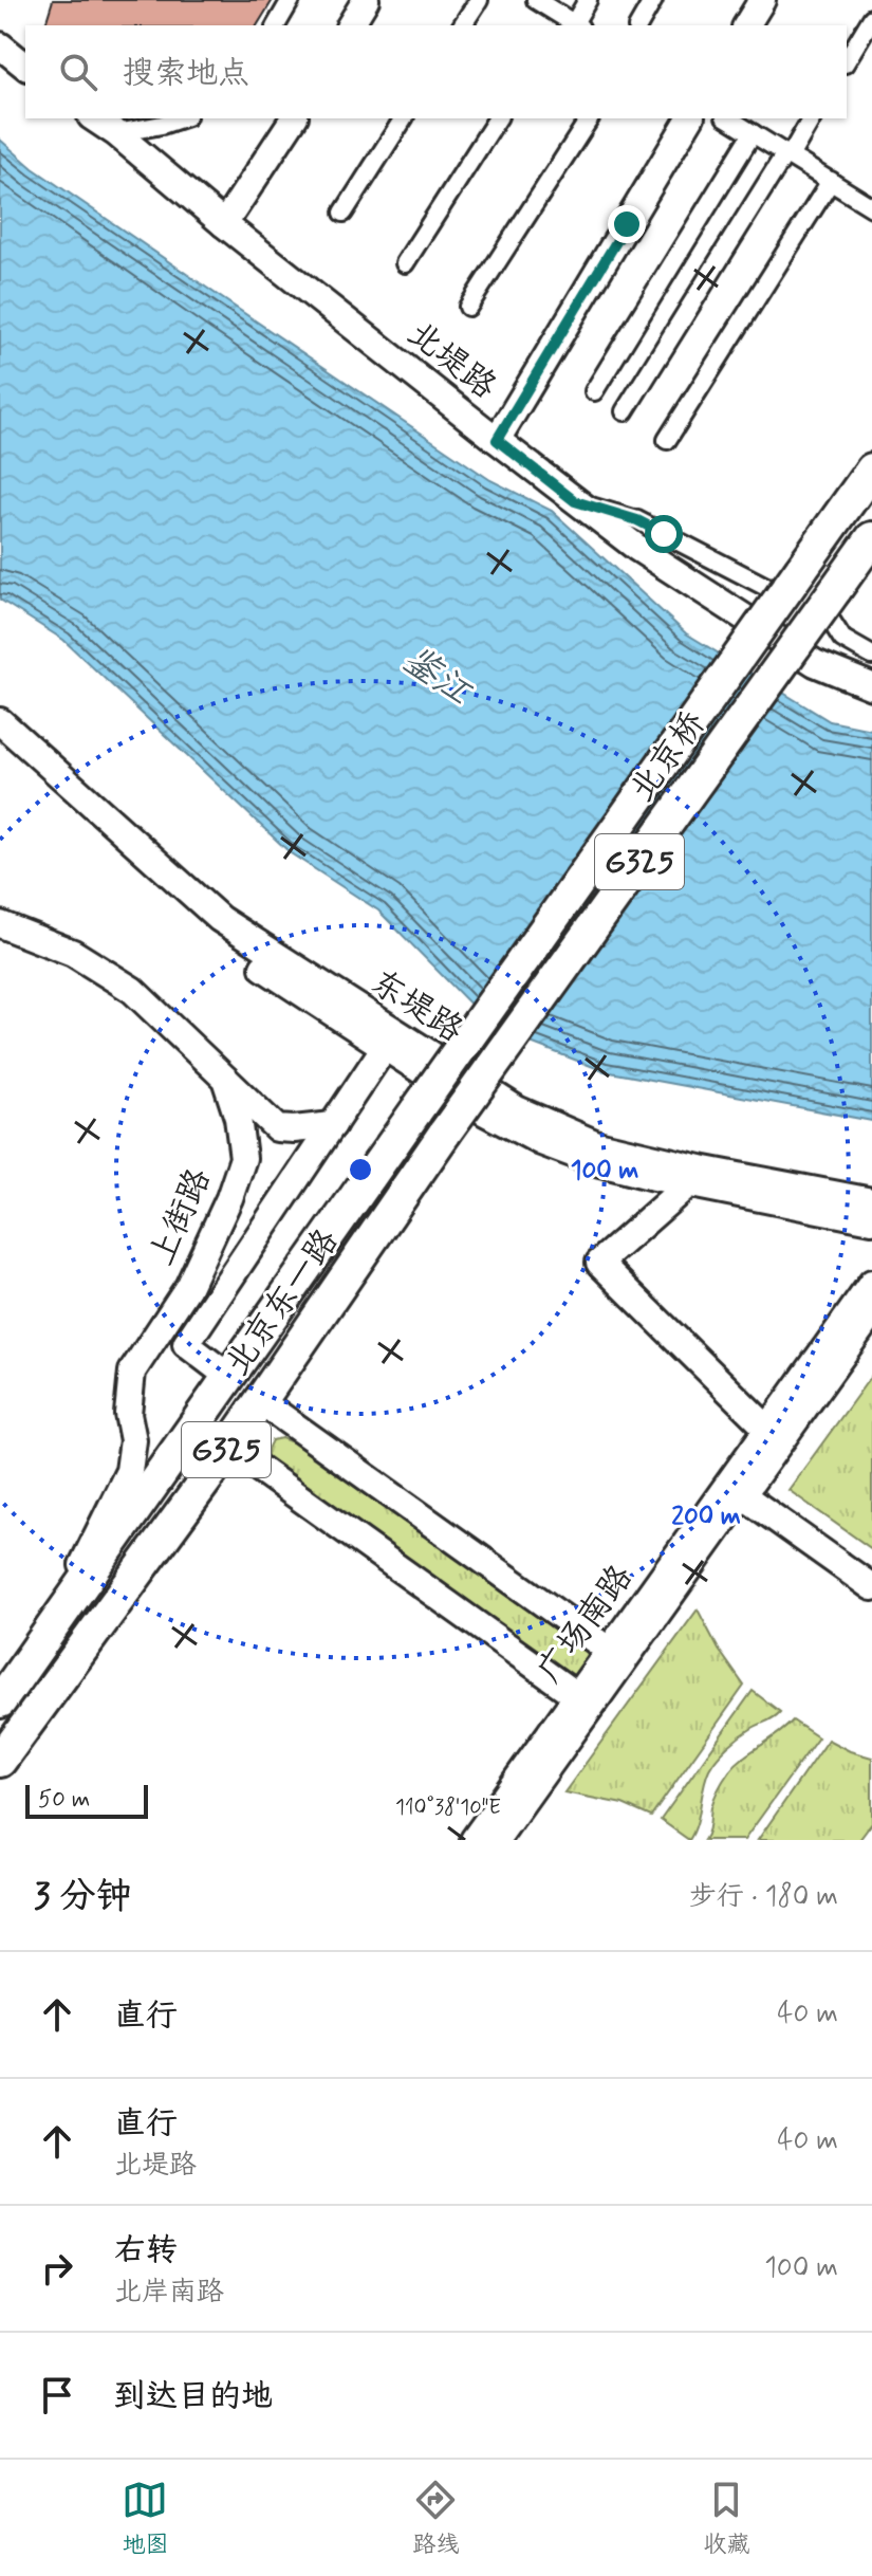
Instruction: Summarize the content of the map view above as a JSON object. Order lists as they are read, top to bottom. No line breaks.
{"streets":{"highway":["北京桥","G325","北京东一路"],"main road":["北堤路","东堤路","上街路","广场南路"]},"crossings":[["北京桥","G325"],["北京桥","北京东一路"],["上街路","北京东一路"]],"water":["鉴江"],"scale_bar":"50 m","page":{"search":"搜索地点","scale":"50 m","heading":["3 分钟","步行 · 180 m"],"list":[["直行","40 m"],["直行","北堤路","40 m"],["右转","北岸南路","100 m"],"到达目的地"],"nav":["地图","路线","收藏"]},"coordinates":["110°38'10\"E"],"rings":["100 m","200 m"]}
